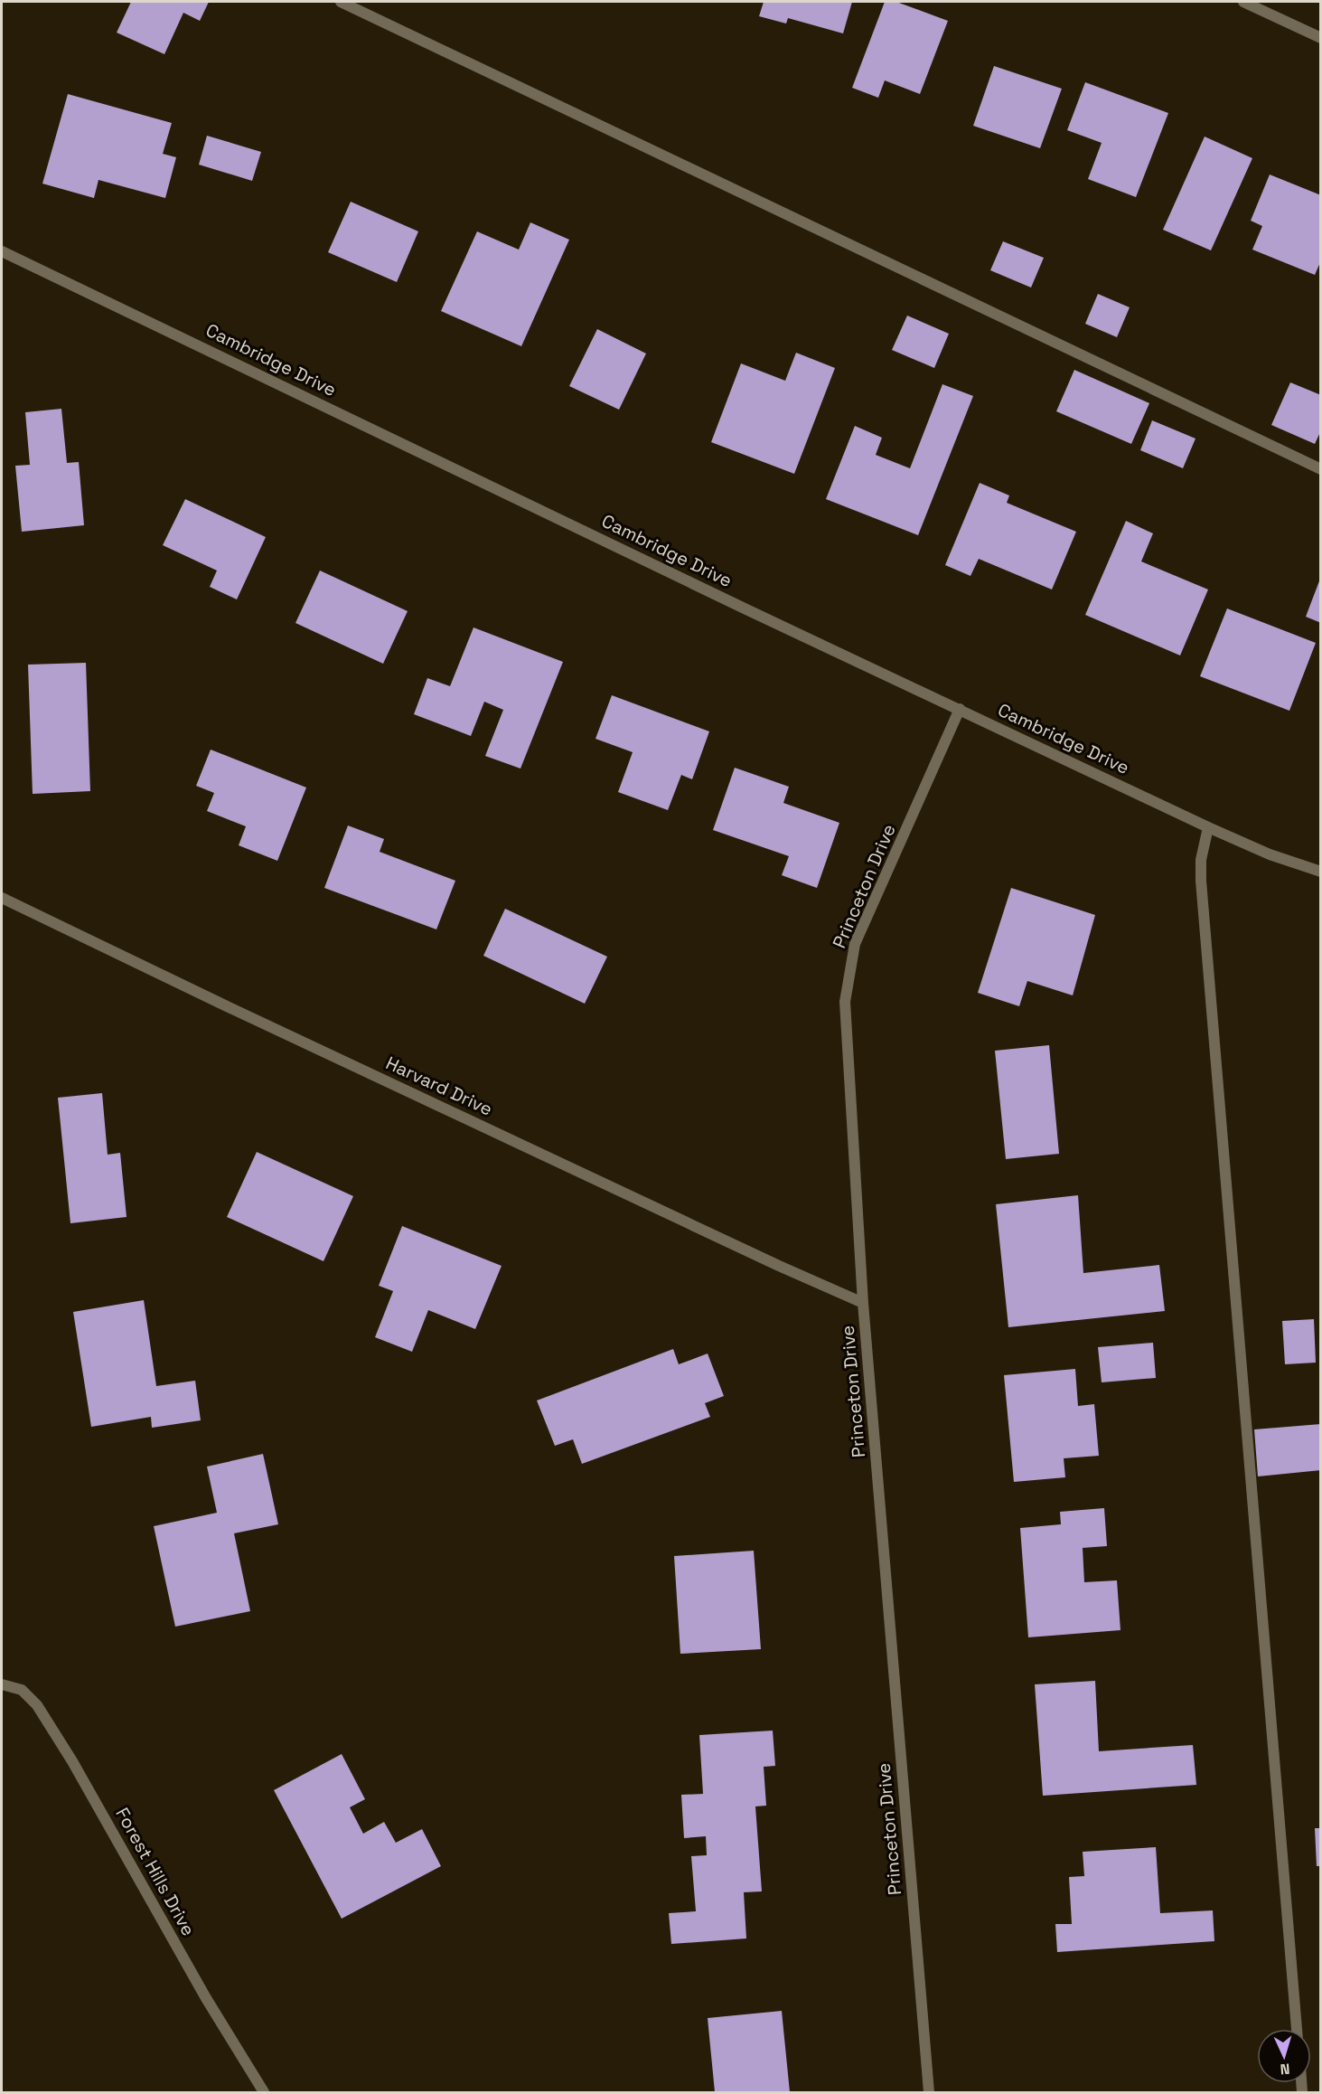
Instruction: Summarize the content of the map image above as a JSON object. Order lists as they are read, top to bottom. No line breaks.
{"streets":{"street":["Cambridge Drive","Princeton Drive","Harvard Drive","Forest Hills Drive"]},"crossings":[["Cambridge Drive","Princeton Drive"],["Princeton Drive","Harvard Drive"]],"north":"bottom"}
